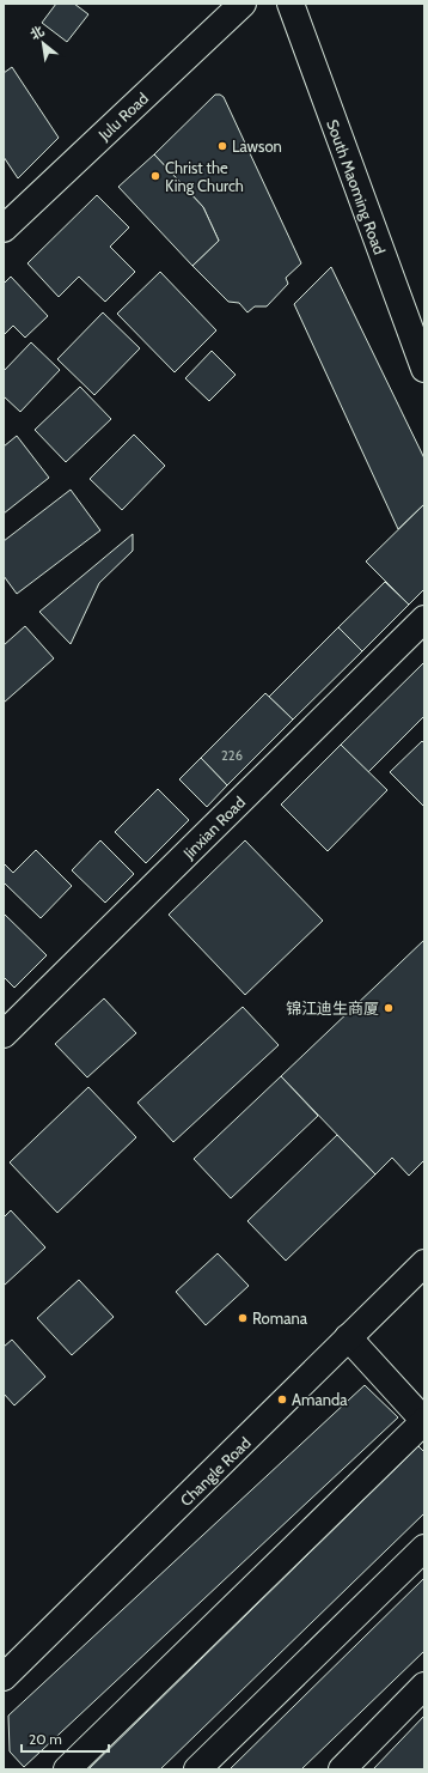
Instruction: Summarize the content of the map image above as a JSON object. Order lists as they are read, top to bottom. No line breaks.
{"streets":{"street":["Julu Road","South Maoming Road","Jinxian Road","Changle Road"]},"places":["Lawson","Christ the King Church","锦江迪生商厦","Romana","Amanda"],"house_numbers":["226"],"scale_bar":"20 m","north":"top left"}
